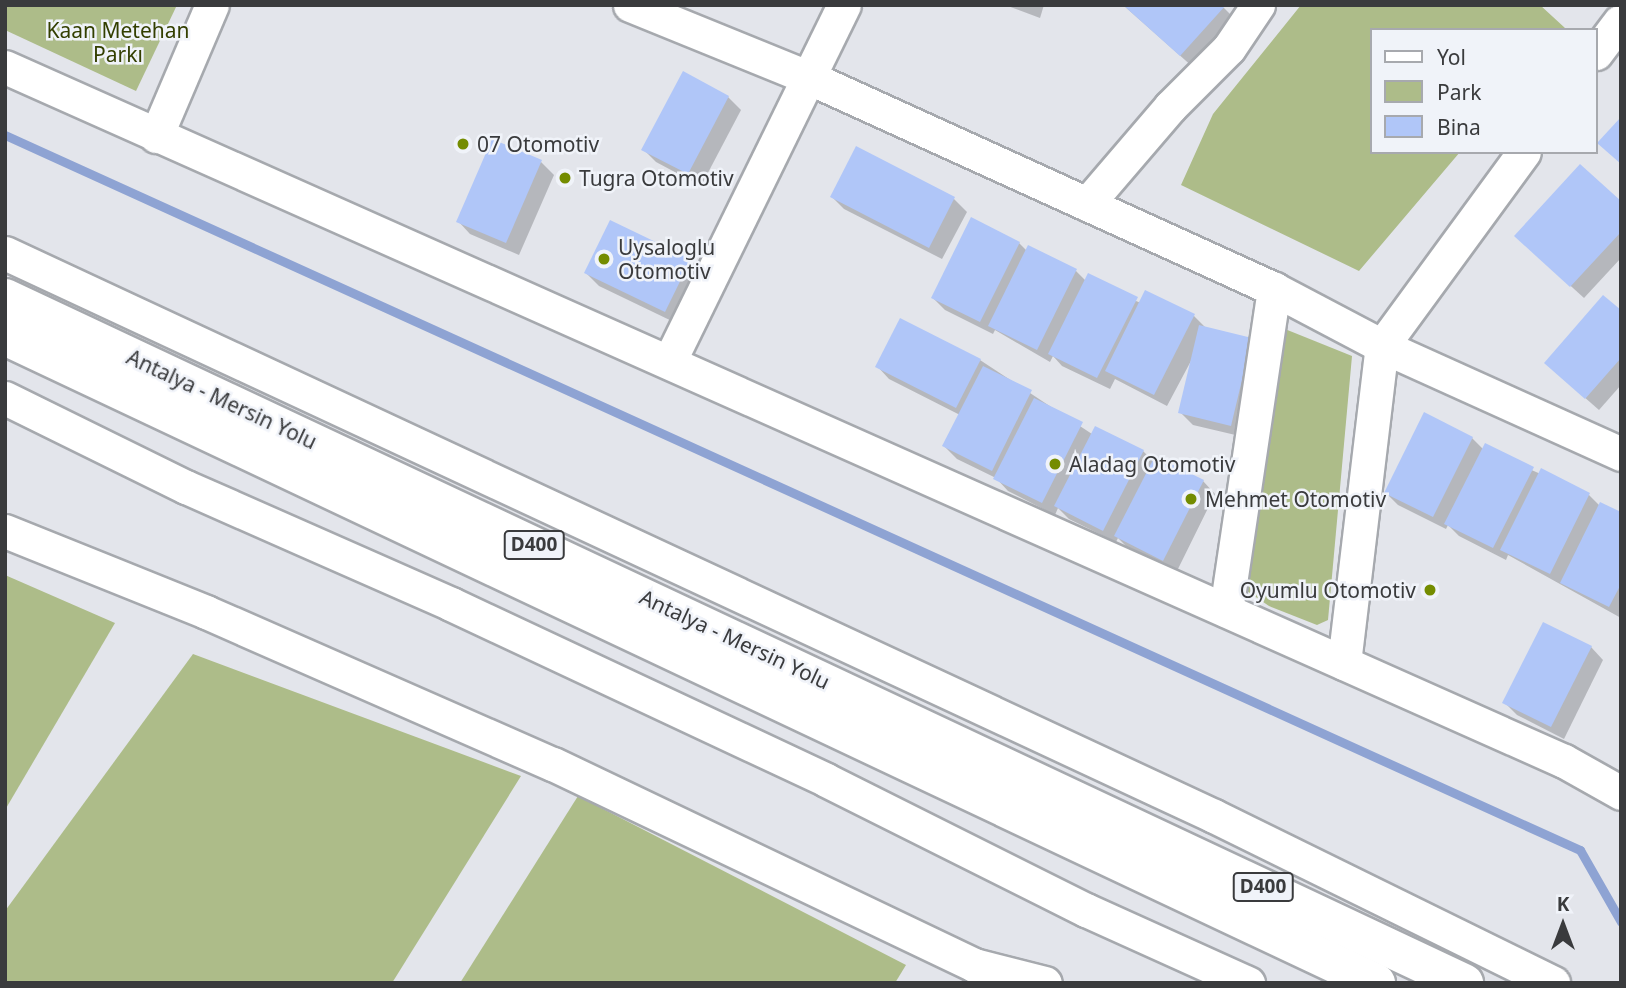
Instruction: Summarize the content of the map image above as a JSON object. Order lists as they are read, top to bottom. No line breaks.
{"streets":{"highway":["Antalya - Mersin Yolu","D400"]},"parks":["Kaan Metehan Parkı"],"places":["07 Otomotiv","Tugra Otomotiv","Uysaloglu Otomotiv","Aladag Otomotiv","Mehmet Otomotiv","Oyumlu Otomotiv"],"legend":["Yol","Park","Bina"],"north":"top"}
